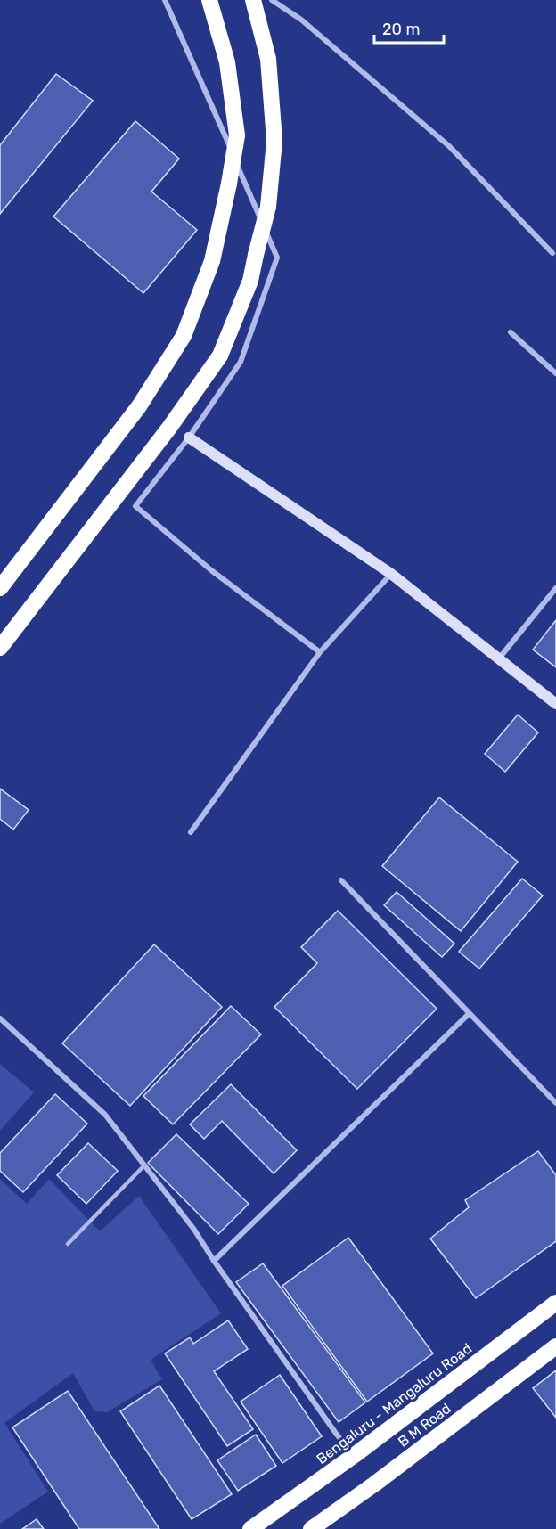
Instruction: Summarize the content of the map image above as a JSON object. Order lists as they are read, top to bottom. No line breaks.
{"streets":{"highway":["Bengaluru - Mangaluru Road","B M Road"]},"scale_bar":"20 m"}
